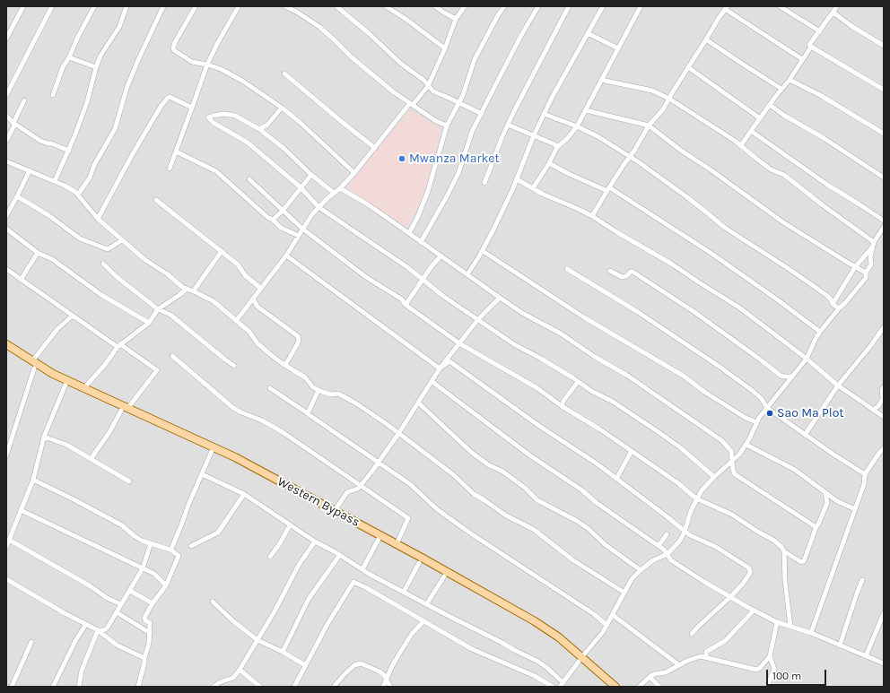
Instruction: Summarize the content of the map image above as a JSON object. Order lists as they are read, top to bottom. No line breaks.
{"streets":{"main road":["Western Bypass"]},"places":["Mwanza Market","Sao Ma Plot"],"scale_bar":"100 m"}
